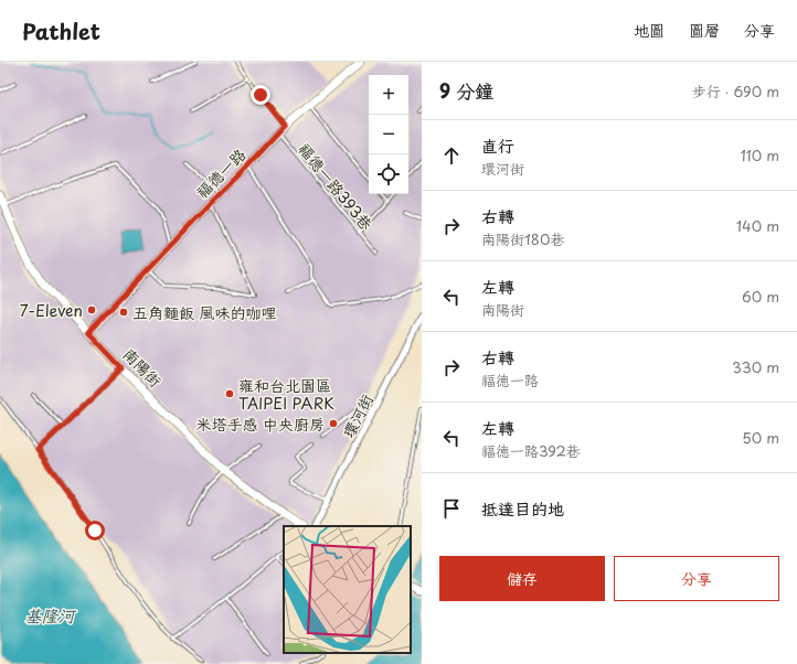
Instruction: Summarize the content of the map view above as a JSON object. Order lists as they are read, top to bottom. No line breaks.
{"streets":{"street":["福德一路","南陽街","環河街"],"lane":["福德一路393巷"]},"crossings":[["福德一路","福德一路393巷"],["福德一路","南陽街"]],"water":["基隆河"],"places":["7-Eleven","五角麵飯 風味的咖哩","雍和台北園區 TAIPEI PARK","米塔手感 中央廚房"],"page":{"header":"Pathlet","nav":["地圖","圖層","分享"],"heading":["9 分鐘","步行 · 690 m"],"map_buttons":["+","−"],"list":[["直行","環河街","110 m"],["右轉","南陽街180巷","140 m"],["左轉","南陽街","60 m"],["右轉","福德一路","330 m"],["左轉","福德一路392巷","50 m"],"抵達目的地"],"buttons":["儲存","分享"]}}
